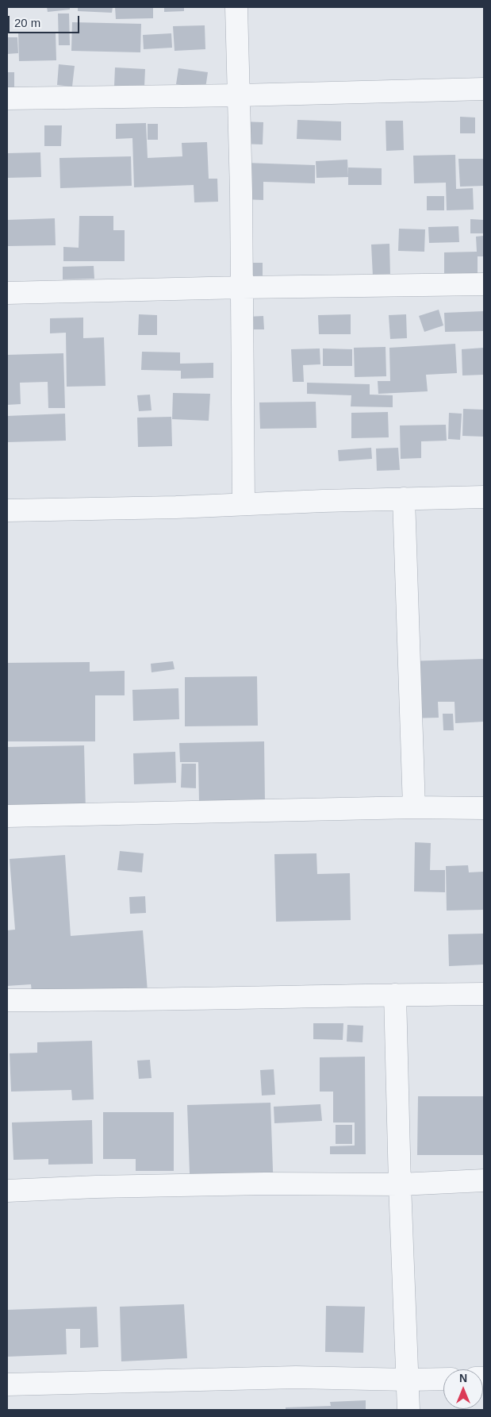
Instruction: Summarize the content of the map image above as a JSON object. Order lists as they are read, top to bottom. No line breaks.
{"scale_bar":"20 m","north":"top"}
